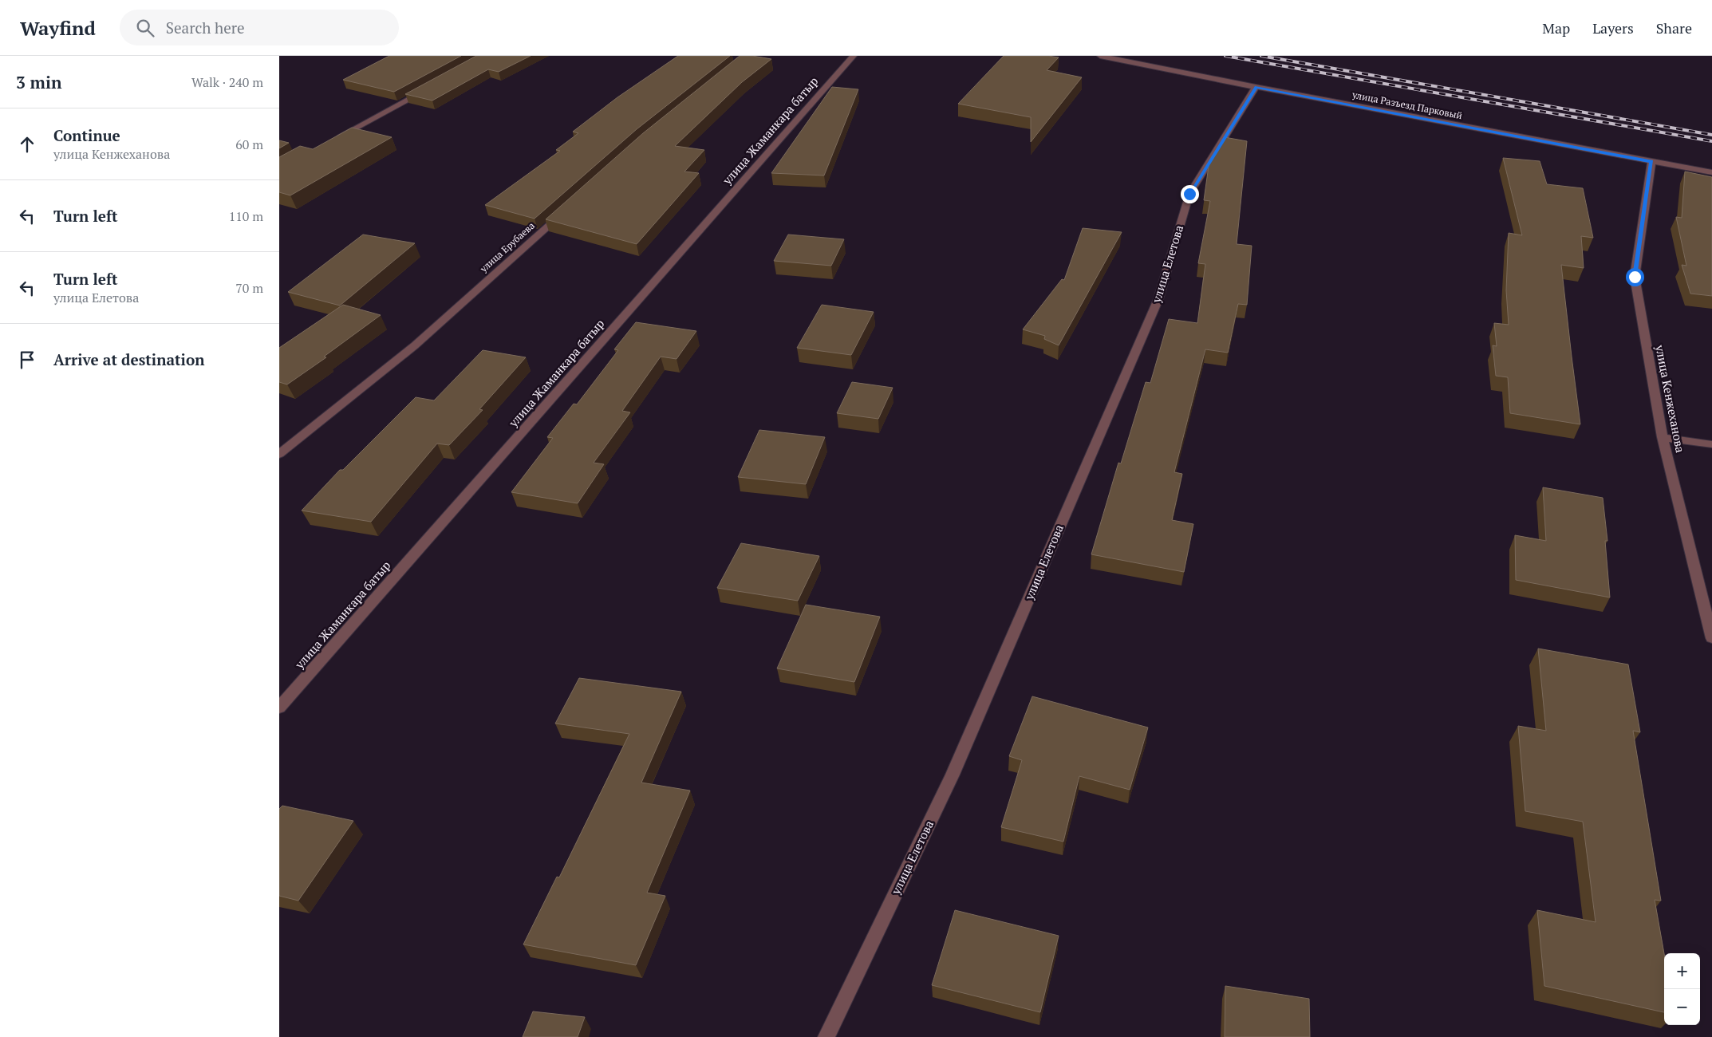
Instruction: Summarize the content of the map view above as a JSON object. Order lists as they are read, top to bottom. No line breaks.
{"streets":{"street":["улица Разъезд Парковый","улица Жаманкара батыр","улица Ерубаева","улица Елетова","улица Кенжеханова"]},"crossings":[["улица Разъезд Парковый","улица Елетова"],["улица Разъезд Парковый","улица Кенжеханова"]],"page":{"header":"Wayfind","search":"Search here","nav":["Map","Layers","Share"],"heading":["3 min","Walk · 240 m"],"list":[["Continue","улица Кенжеханова","60 m"],["Turn left","110 m"],["Turn left","улица Елетова","70 m"],"Arrive at destination"],"map_buttons":["+","−"]}}
